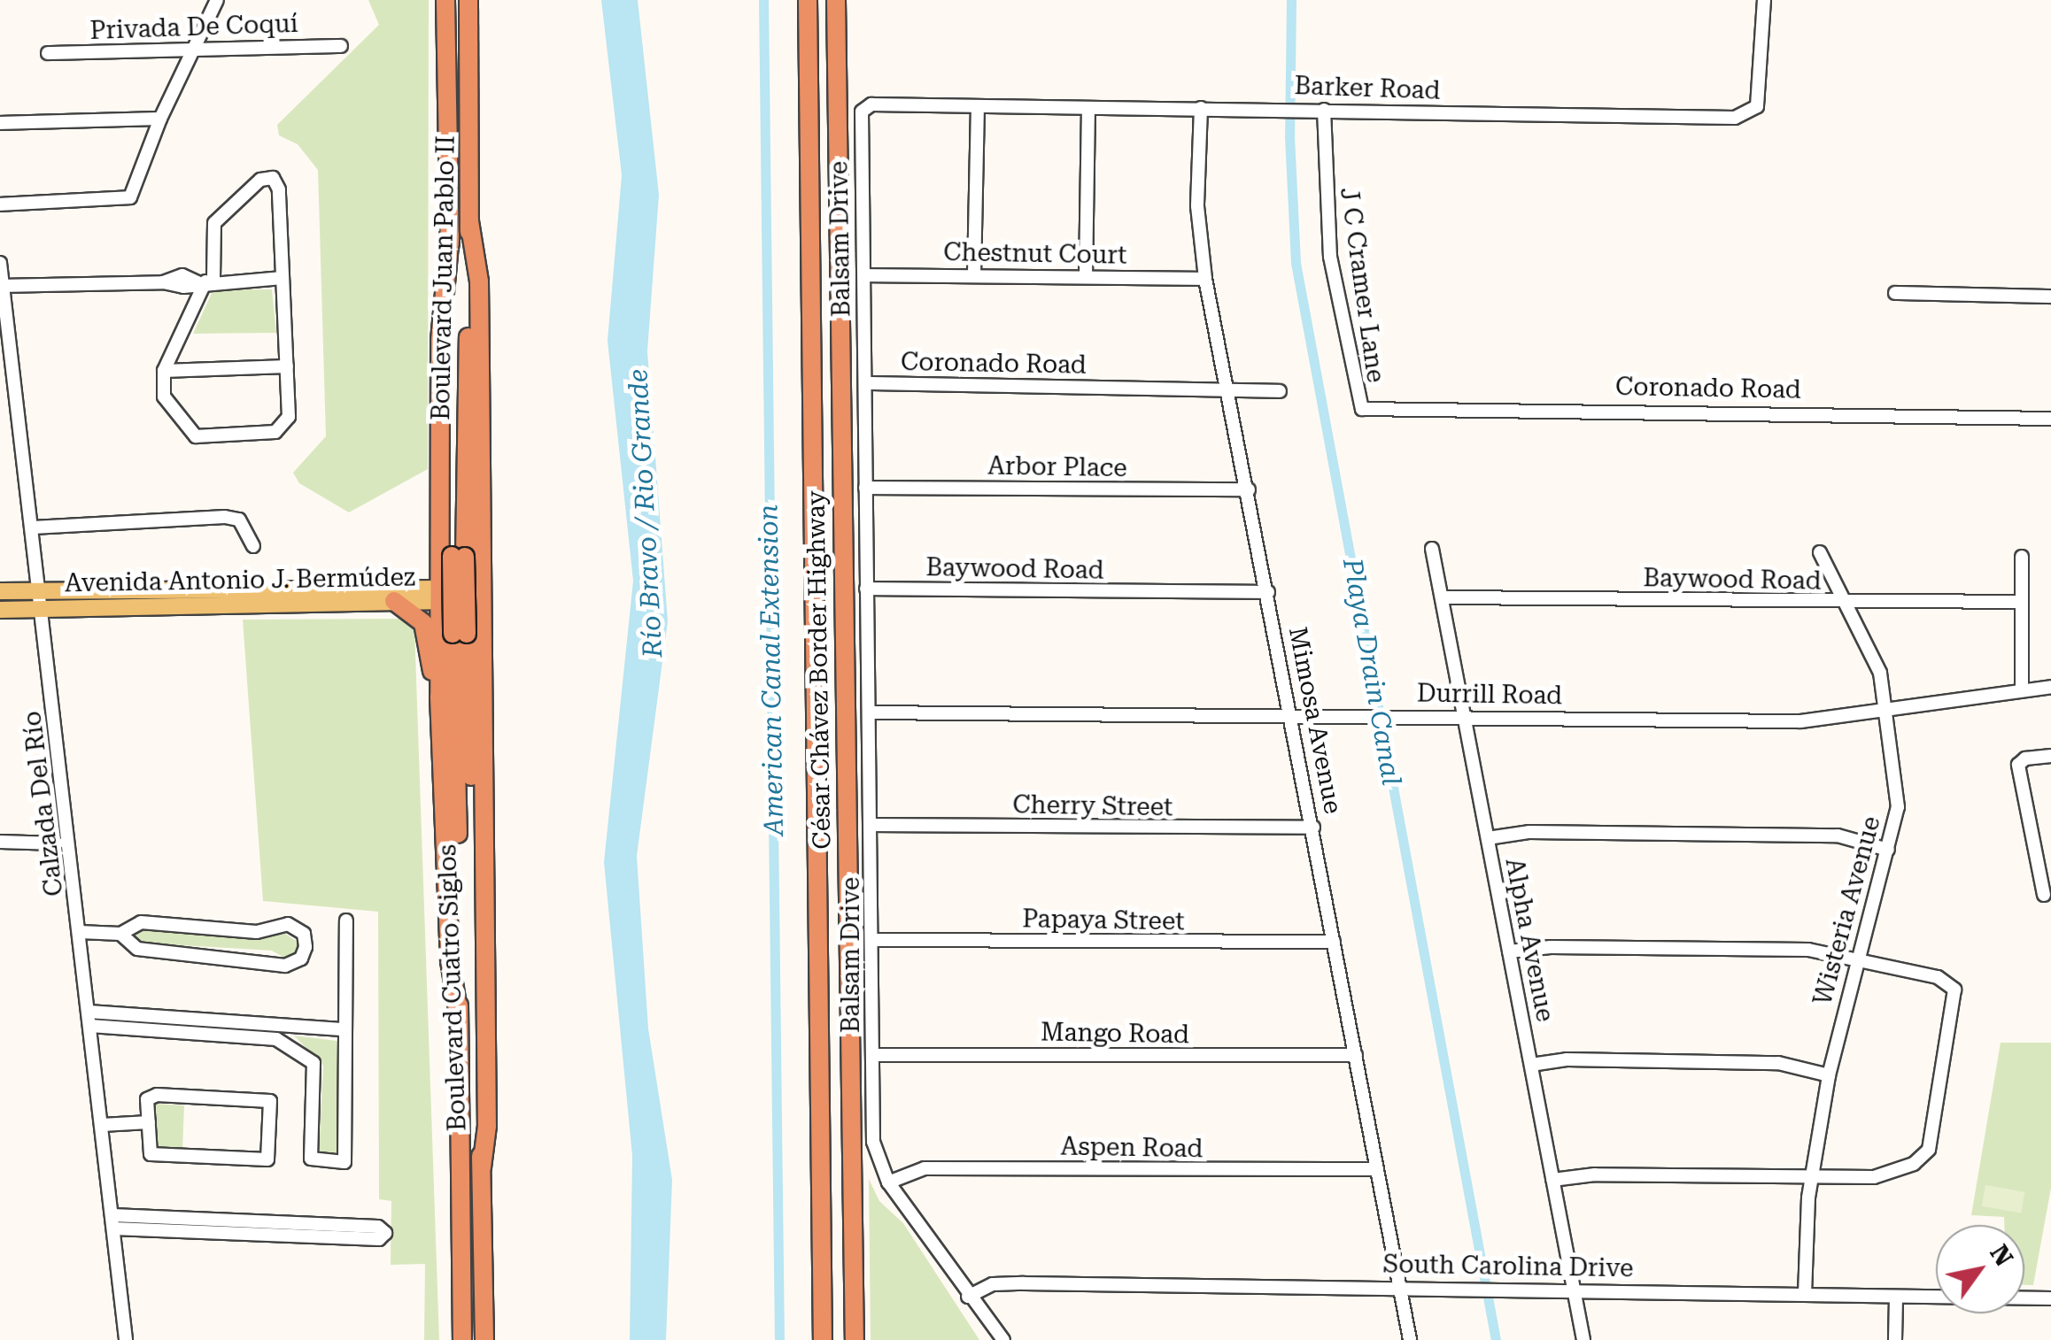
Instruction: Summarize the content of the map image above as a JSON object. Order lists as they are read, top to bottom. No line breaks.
{"streets":{"highway":["Boulevard Juan Pablo II","César Chávez Border Highway","Boulevard Cuatro Siglos"],"main road":["Avenida Antonio J. Bermúdez"],"street":["Privada De Coquí","Barker Road","Balsam Drive","Chestnut Court","J C Cramer Lane","Coronado Road","Arbor Place","Baywood Road","Durrill Road","Mimosa Avenue","Calzada Del Río","Cherry Street","Wisteria Avenue","Papaya Street","Alpha Avenue","Mango Road","Aspen Road","South Carolina Drive"]},"crossings":[["Barker Road","Balsam Drive"],["Barker Road","J C Cramer Lane"],["Barker Road","Mimosa Avenue"],["Balsam Drive","Chestnut Court"],["Balsam Drive","Coronado Road"],["Balsam Drive","Arbor Place"],["Balsam Drive","Baywood Road"],["Balsam Drive","Durrill Road"],["Balsam Drive","Cherry Street"],["Balsam Drive","Papaya Street"],["Balsam Drive","Mango Road"],["Balsam Drive","Aspen Road"],["Balsam Drive","South Carolina Drive"],["Chestnut Court","Mimosa Avenue"],["J C Cramer Lane","Coronado Road"],["Coronado Road","Mimosa Avenue"],["Arbor Place","Mimosa Avenue"],["Baywood Road","Mimosa Avenue"],["Baywood Road","Wisteria Avenue"],["Baywood Road","Alpha Avenue"],["Avenida Antonio J. Bermúdez","Calzada Del Río"],["Durrill Road","Mimosa Avenue"],["Durrill Road","Wisteria Avenue"],["Durrill Road","Alpha Avenue"],["Mimosa Avenue","Cherry Street"],["Mimosa Avenue","Papaya Street"],["Mimosa Avenue","Mango Road"],["Mimosa Avenue","Aspen Road"],["Mimosa Avenue","South Carolina Drive"],["Wisteria Avenue","South Carolina Drive"],["Alpha Avenue","South Carolina Drive"]],"water":["Río Bravo / Rio Grande","American Canal Extension","Playa Drain Canal"],"north":"top right"}
